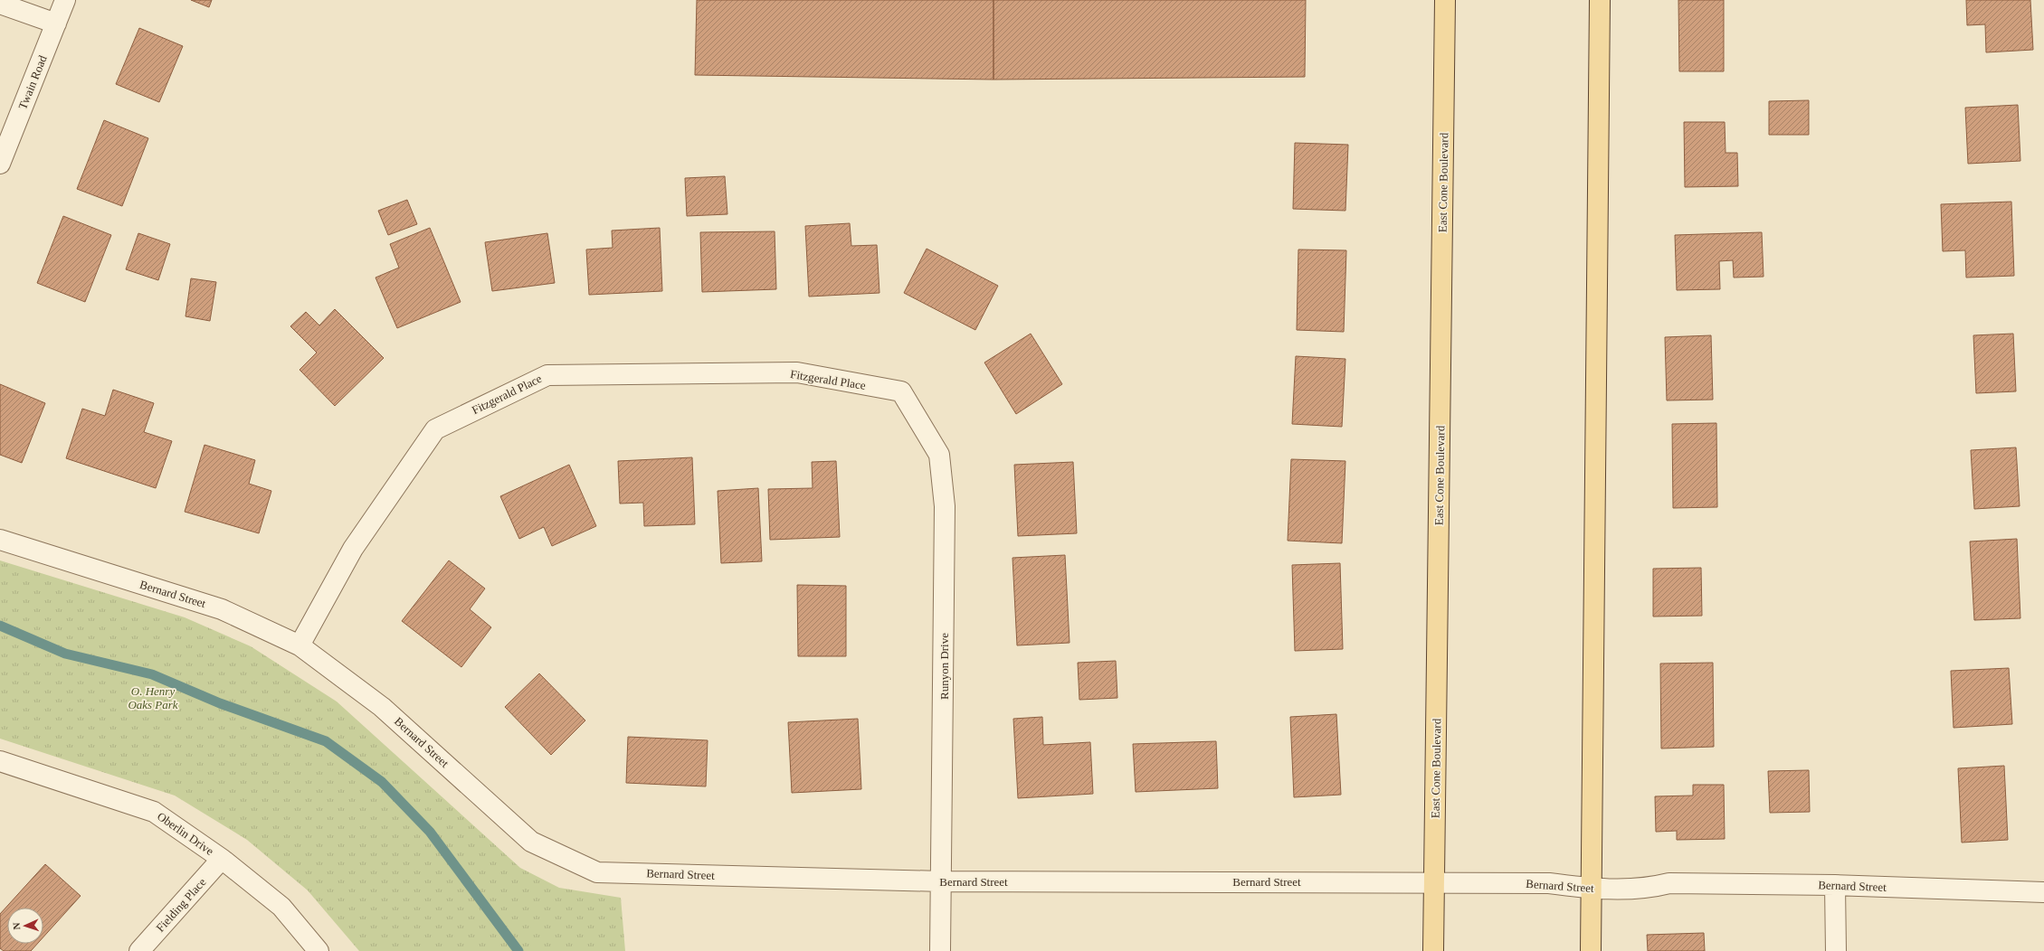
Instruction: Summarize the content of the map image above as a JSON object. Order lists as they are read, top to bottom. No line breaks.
{"streets":{"main road":["East Cone Boulevard"],"street":["Twain Road","Fitzgerald Place","Bernard Street","Runyon Drive","Oberlin Drive","Fielding Place"]},"crossings":[["East Cone Boulevard","Bernard Street"],["Fitzgerald Place","Bernard Street"],["Fitzgerald Place","Runyon Drive"],["Bernard Street","Runyon Drive"],["Oberlin Drive","Fielding Place"]],"parks":["O. Henry Oaks Park"],"north":"left"}
